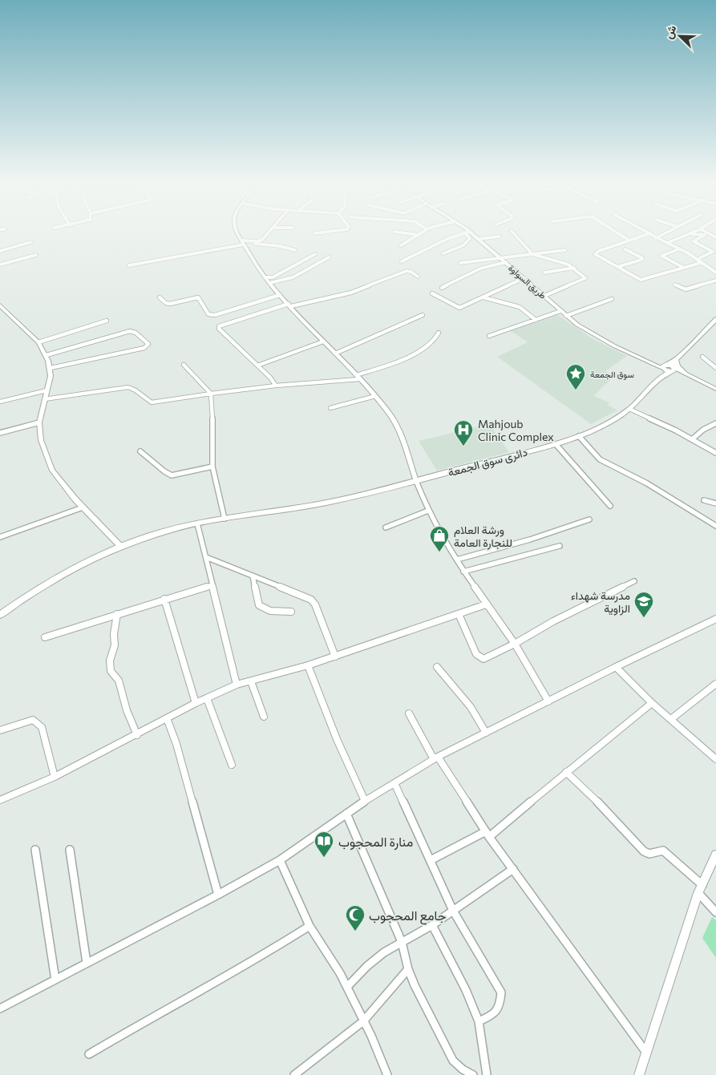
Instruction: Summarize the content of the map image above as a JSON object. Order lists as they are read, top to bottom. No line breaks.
{"streets":{"main road":["دائرى سوق الجمعة"],"street":["طريق السواوة"]},"places":{"place":["سوق الجمعة"],"hospital":["Mahjoub Clinic Complex"],"shop":["ورشة العلام للنجارة العامة"],"school or university":["مدرسة شهداء الزاوية"],"library":["منارة المحجوب"],"mosque":["جامع المحجوب"]},"north":"top left"}
